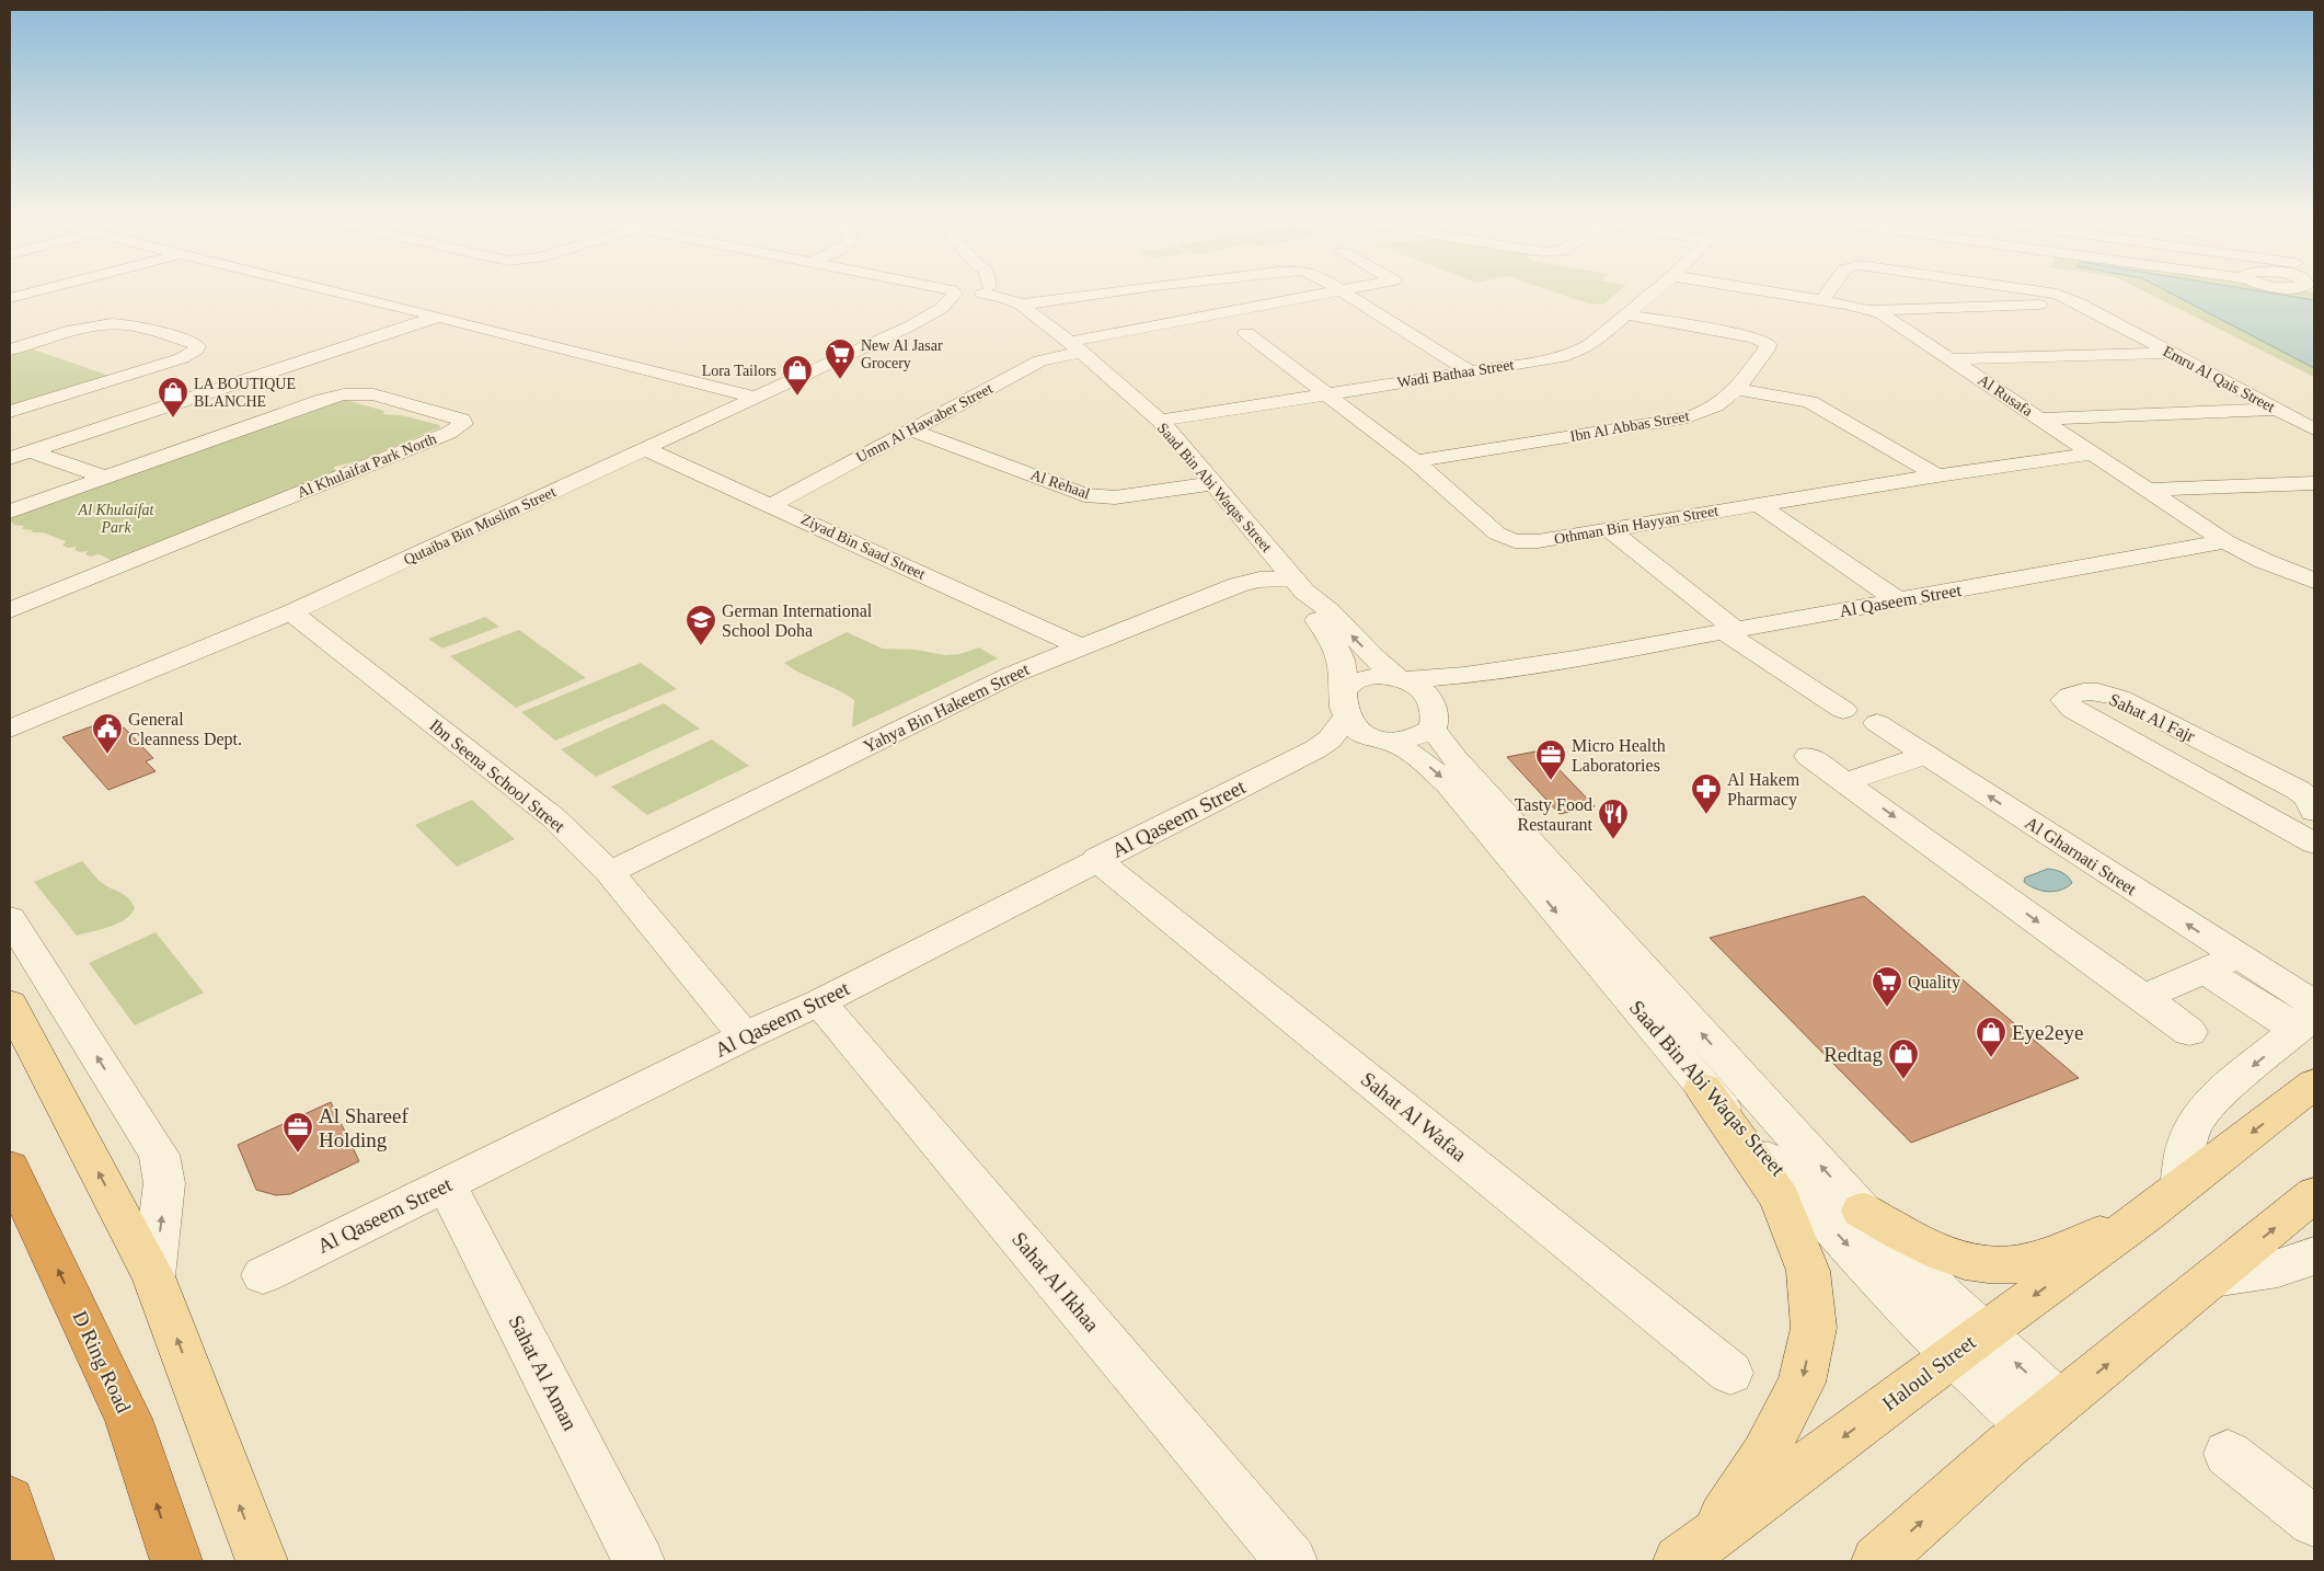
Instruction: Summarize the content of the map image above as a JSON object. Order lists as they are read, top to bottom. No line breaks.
{"streets":{"highway":["D Ring Road"],"main road":["Haloul Street"],"street":["Wadi Bathaa Street","Emru Al Qais Street","Al Rusafa","Umm Al Hawaber Street","Ibn Al Abbas Street","Al Khulaifat Park North","Al Rehaal","Saad Bin Abi Waqas Street","Othman Bin Hayyan Street","Qutaiba Bin Muslim Street","Ziyad Bin Saad Street","Al Qaseem Street","Yahya Bin Hakeem Street","Sahat Al Fajr","Ibn Seena School Street","Al Gharnati Street","Sahat Al Wafaa","Sahat Al Ikhaa","Sahat Al Aman"]},"crossings":[["Wadi Bathaa Street","Ibn Al Abbas Street"],["Wadi Bathaa Street","Saad Bin Abi Waqas Street"],["Wadi Bathaa Street","Othman Bin Hayyan Street"],["Emru Al Qais Street","Al Rusafa"],["Al Rusafa","Othman Bin Hayyan Street"],["Al Rusafa","Al Qaseem Street"],["Umm Al Hawaber Street","Al Rehaal"],["Umm Al Hawaber Street","Saad Bin Abi Waqas Street"],["Umm Al Hawaber Street","Ziyad Bin Saad Street"],["Ibn Al Abbas Street","Othman Bin Hayyan Street"],["Al Rehaal","Saad Bin Abi Waqas Street"],["Saad Bin Abi Waqas Street","Al Qaseem Street"],["Saad Bin Abi Waqas Street","Yahya Bin Hakeem Street"],["Saad Bin Abi Waqas Street","Haloul Street"],["Qutaiba Bin Muslim Street","Ziyad Bin Saad Street"],["Qutaiba Bin Muslim Street","Ibn Seena School Street"],["Ziyad Bin Saad Street","Yahya Bin Hakeem Street"],["Al Qaseem Street","Ibn Seena School Street"],["Al Qaseem Street","Sahat Al Wafaa"],["Al Qaseem Street","Sahat Al Ikhaa"],["Al Qaseem Street","Sahat Al Aman"],["Yahya Bin Hakeem Street","Ibn Seena School Street"]],"one_way":["D Ring Road"],"parks":["Al Khulaifat Park"],"places":{"supermarket":["New Al Jasar Grocery","Quality"],"shop":["Lora Tailors","LA BOUTIQUE BLANCHE","Eye2eye","Redtag"],"school or university":["German International School Doha"],"public building":["General Cleanness Dept."],"office":["Micro Health Laboratories","Al Shareef Holding"],"pharmacy":["Al Hakem Pharmacy"],"restaurant":["Tasty Food Restaurant"]}}
